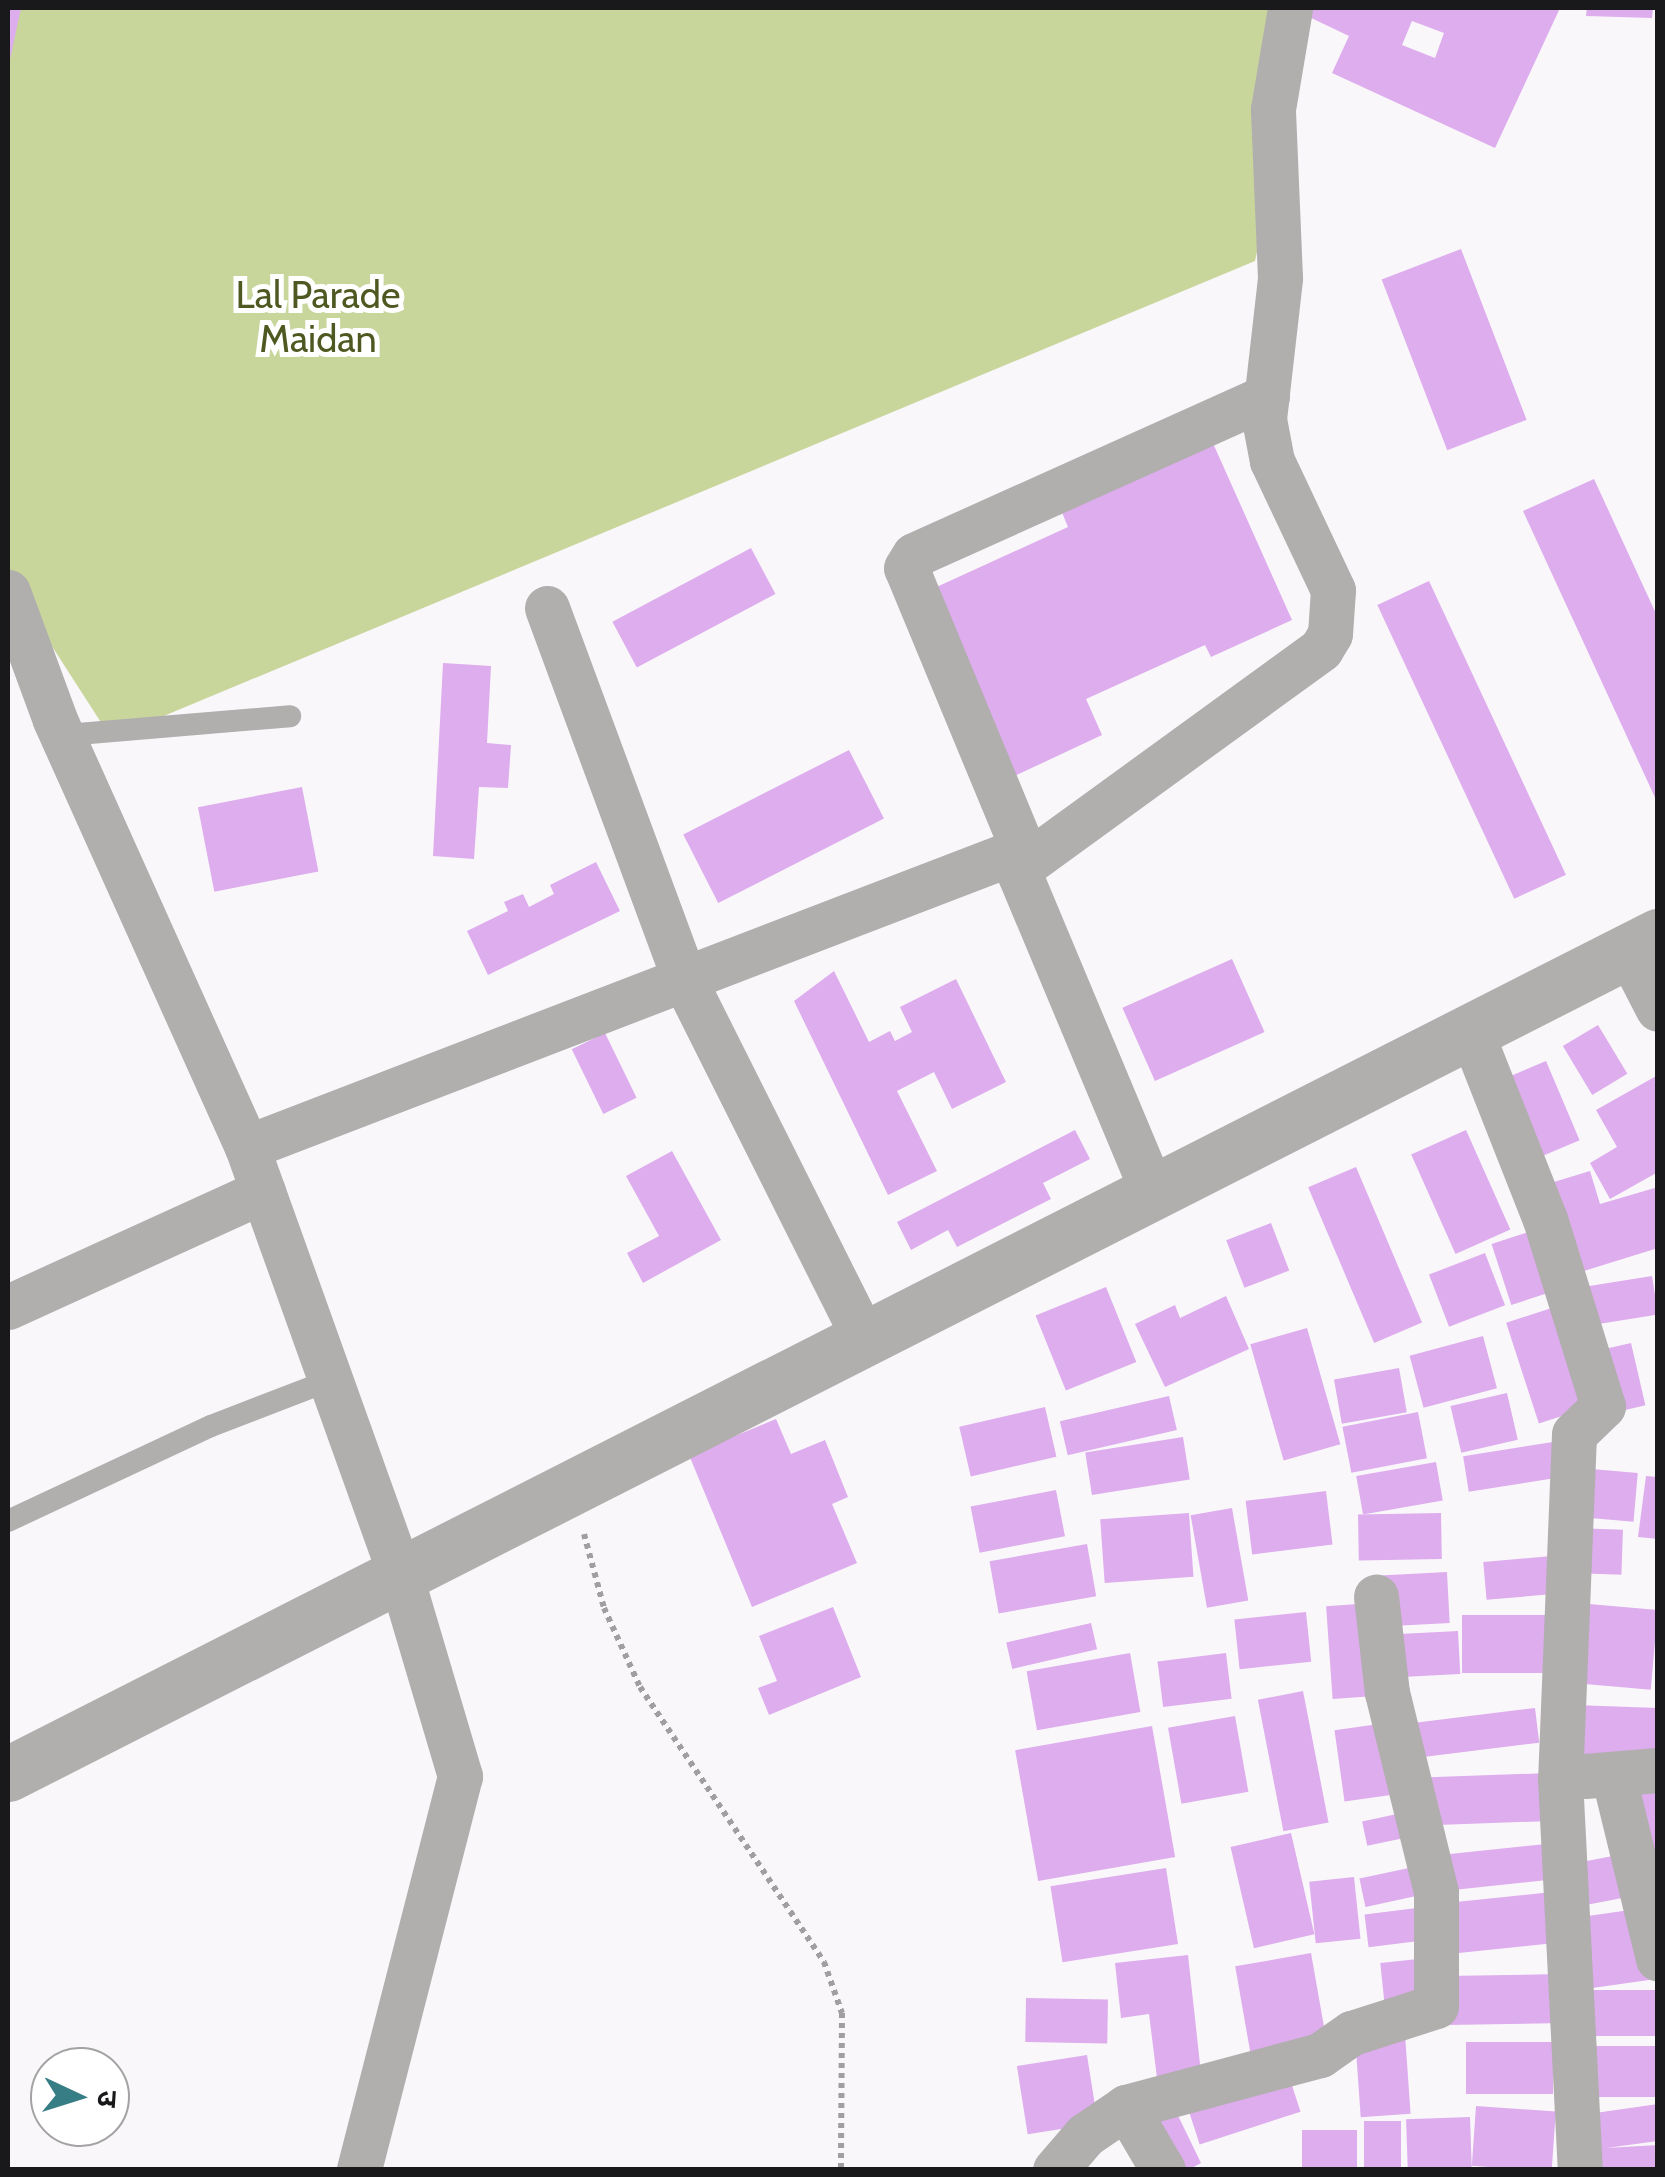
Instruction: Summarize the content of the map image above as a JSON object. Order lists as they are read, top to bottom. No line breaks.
{"parks":["Lal Parade Maidan"],"north":"right"}
